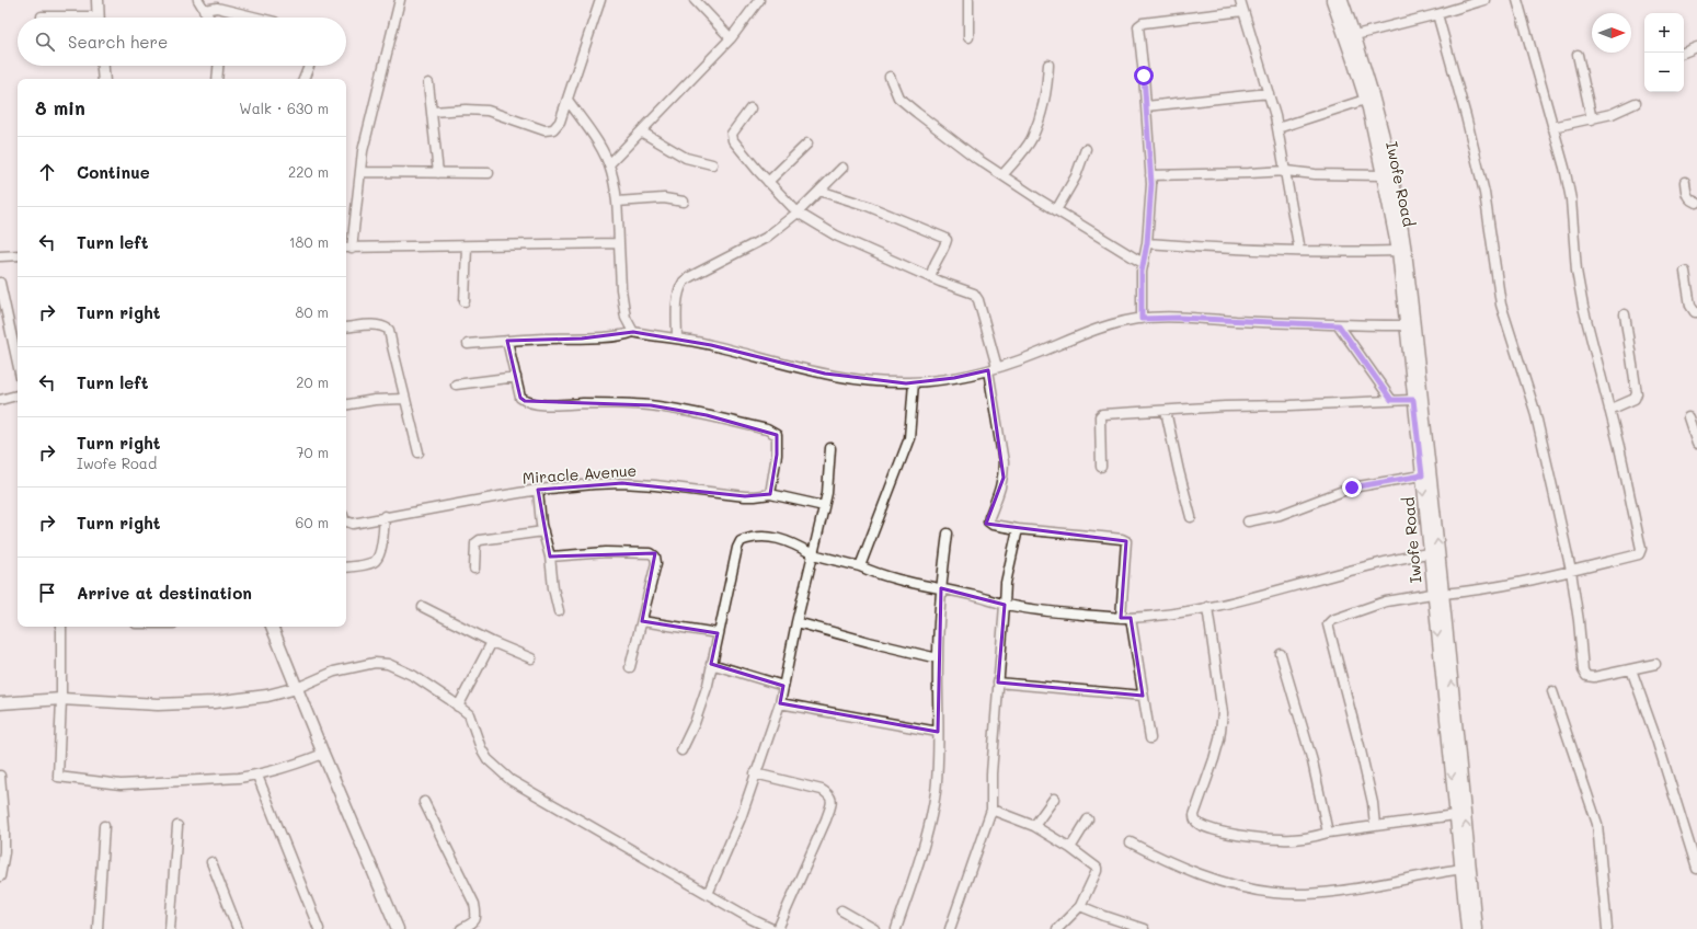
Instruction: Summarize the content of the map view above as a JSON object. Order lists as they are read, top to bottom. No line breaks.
{"streets":{"street":["Iwofe Road","Miracle Avenue"]},"north":"right","page":{"map_buttons":["+","−"],"search":"Search here","heading":["8 min","Walk · 630 m"],"list":[["Continue","220 m"],["Turn left","180 m"],["Turn right","80 m"],["Turn left","20 m"],["Turn right","Iwofe Road","70 m"],["Turn right","60 m"],"Arrive at destination"]}}
